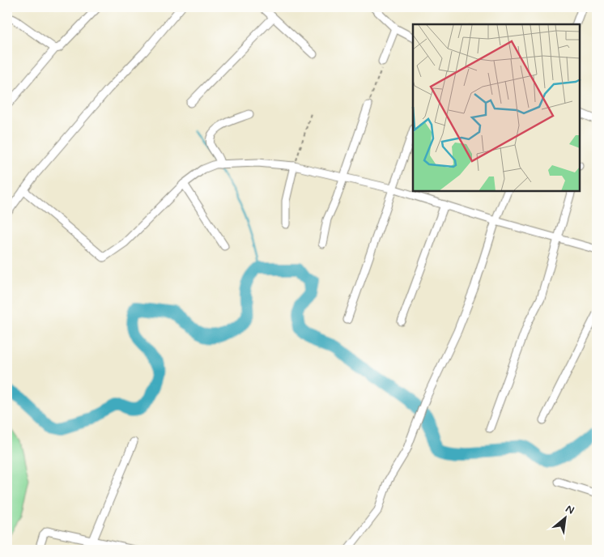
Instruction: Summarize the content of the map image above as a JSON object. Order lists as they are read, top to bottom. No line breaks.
{"north":"top right"}
